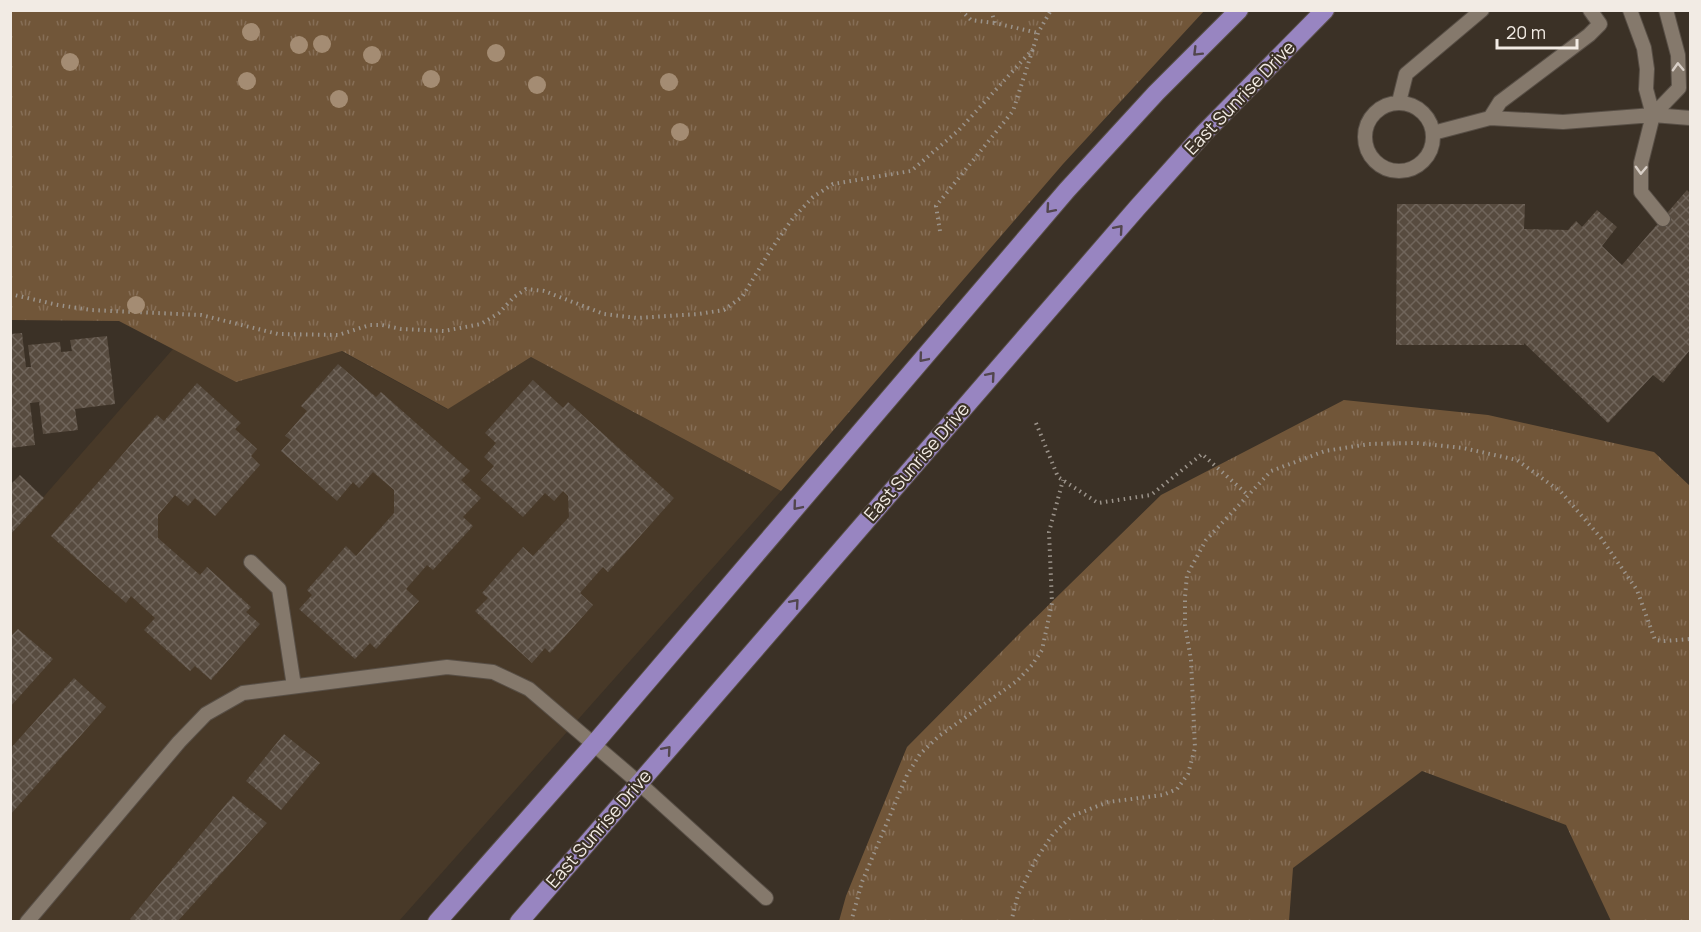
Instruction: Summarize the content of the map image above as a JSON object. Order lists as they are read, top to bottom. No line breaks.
{"streets":{"main road":["East Sunrise Drive"]},"scale_bar":"20 m"}
